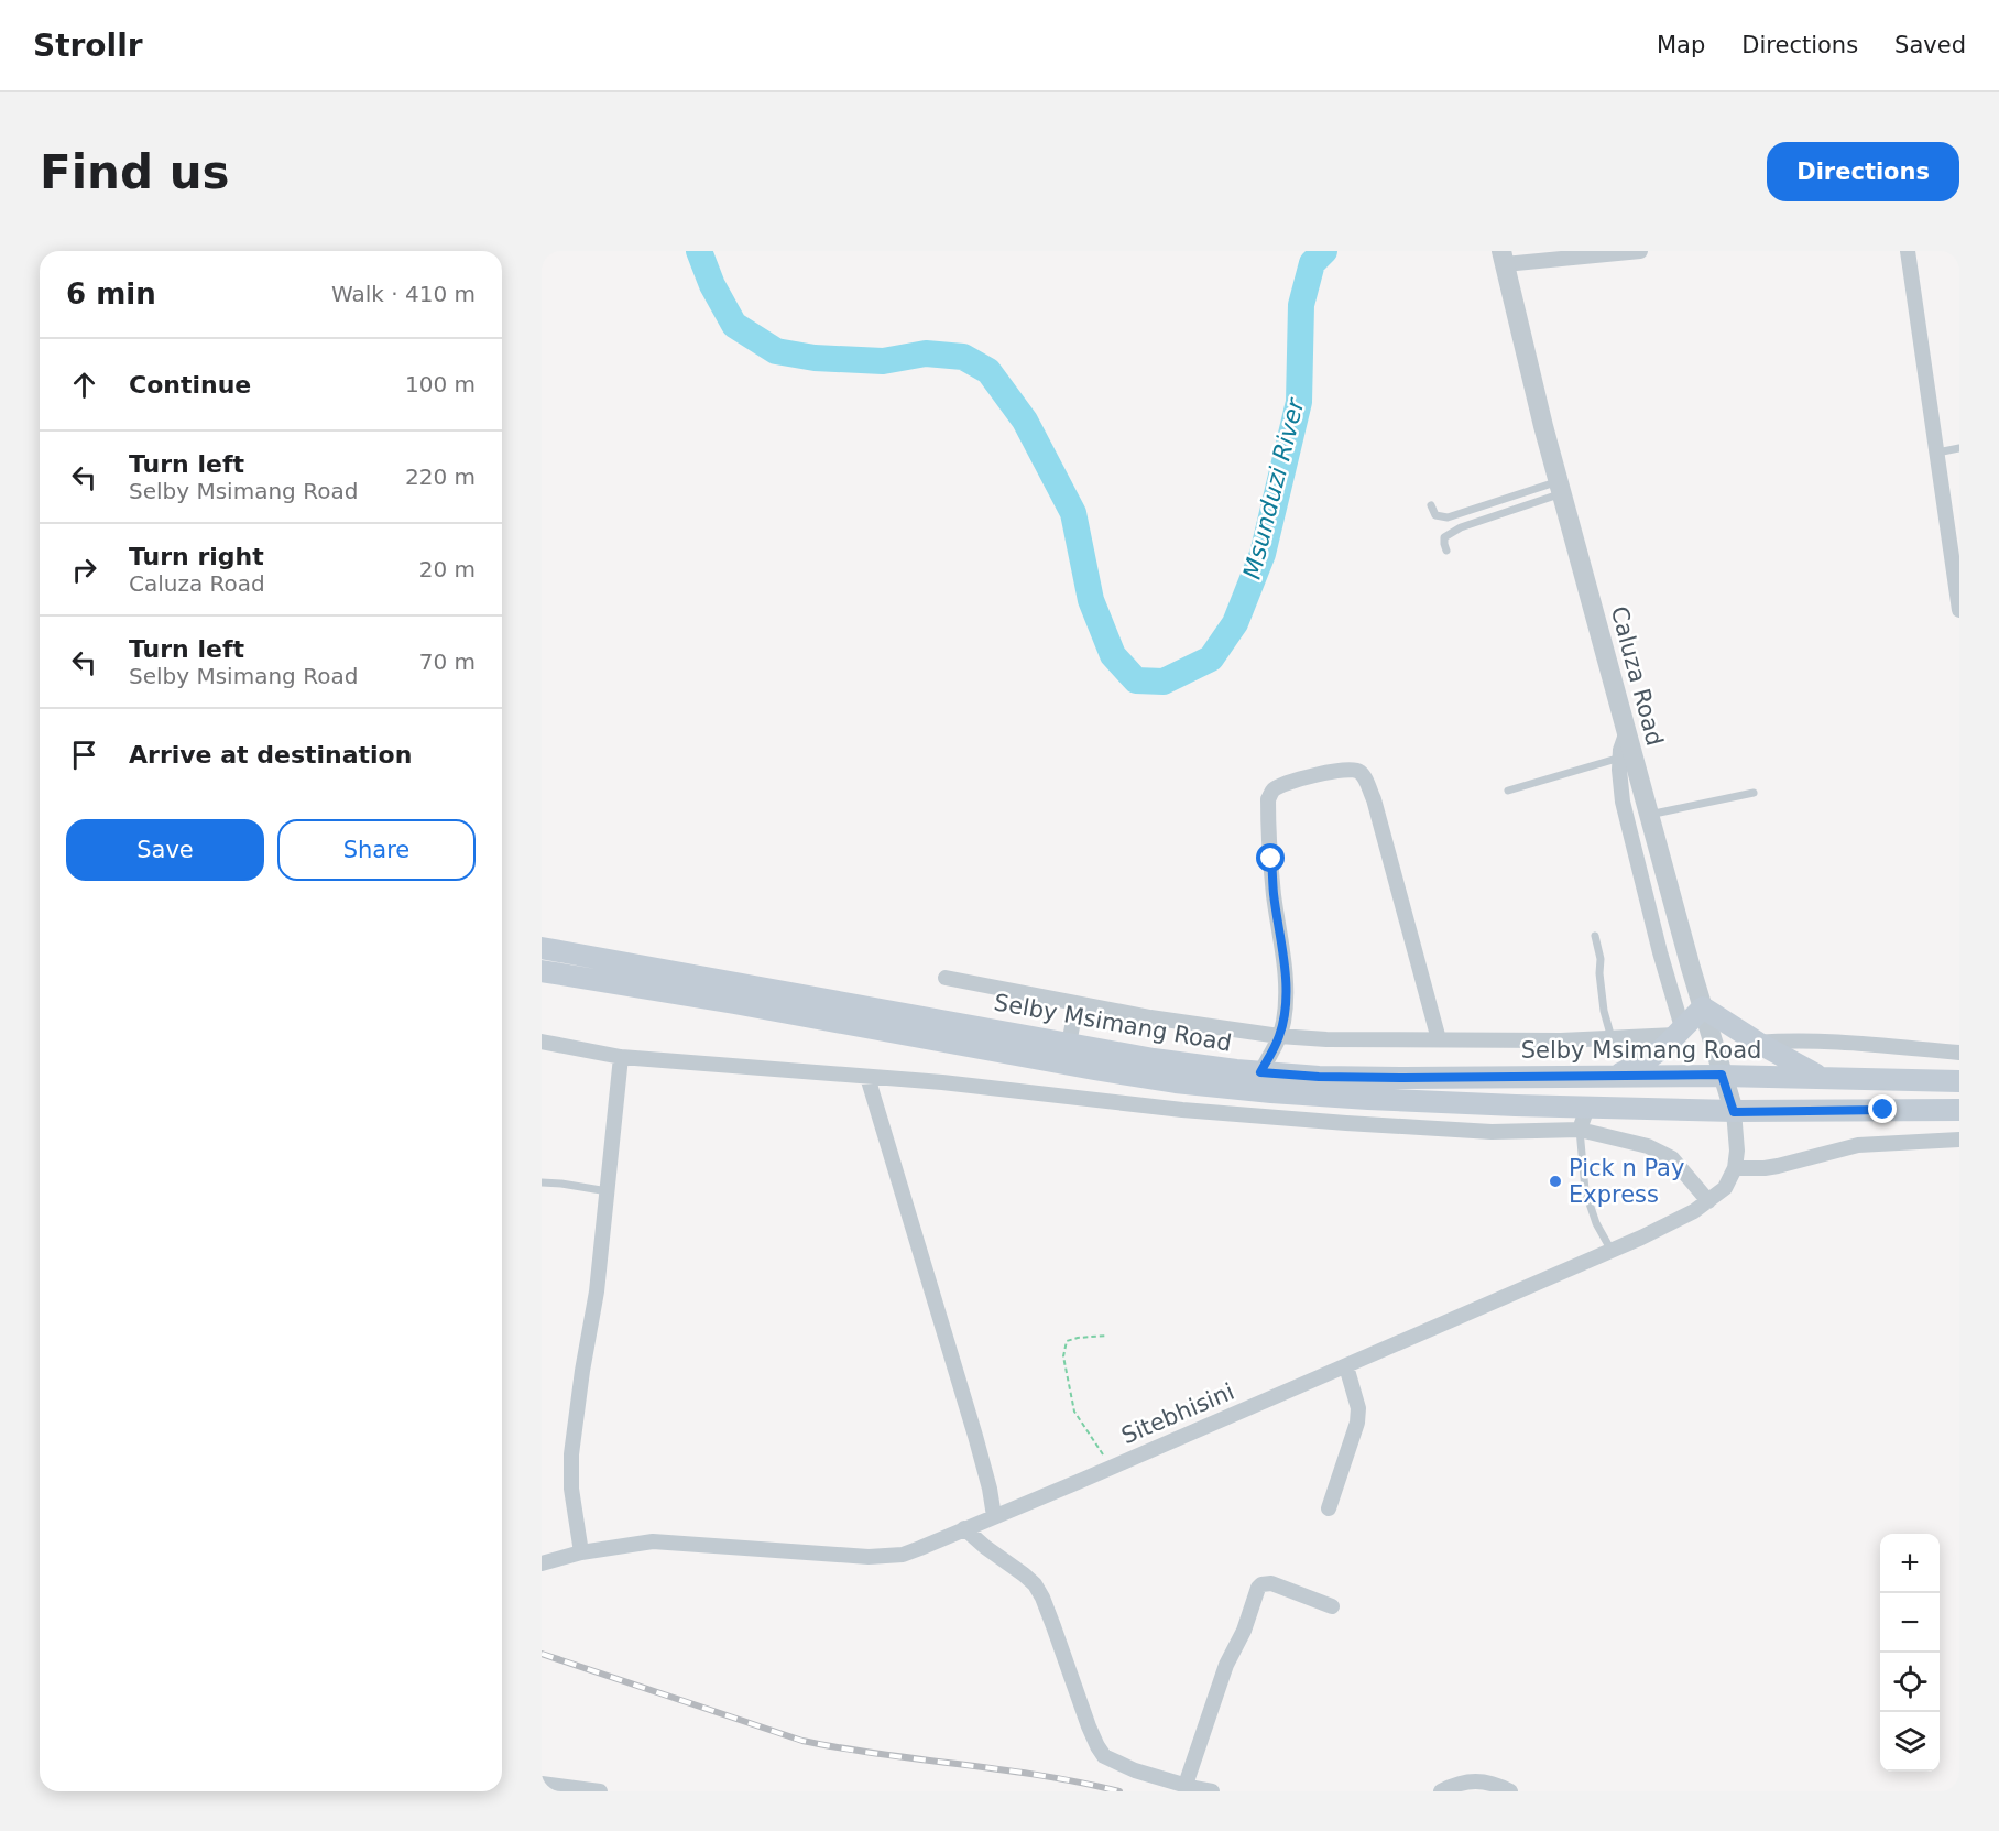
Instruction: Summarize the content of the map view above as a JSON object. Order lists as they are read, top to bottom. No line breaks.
{"streets":{"main road":["Selby Msimang Road"],"street":["Caluza Road","Sitebhisini"]},"crossings":[["Caluza Road","Selby Msimang Road"]],"water":["Msunduzi River"],"places":["Pick n Pay Express"],"page":{"header":"Strollr","nav":["Map","Directions","Saved"],"buttons":["Directions",["Save","Share"]],"title":"Find us","heading":["6 min","Walk · 410 m"],"list":[["Continue","100 m"],["Turn left","Selby Msimang Road","220 m"],["Turn right","Caluza Road","20 m"],["Turn left","Selby Msimang Road","70 m"],"Arrive at destination"],"map_buttons":["+","−"]}}
